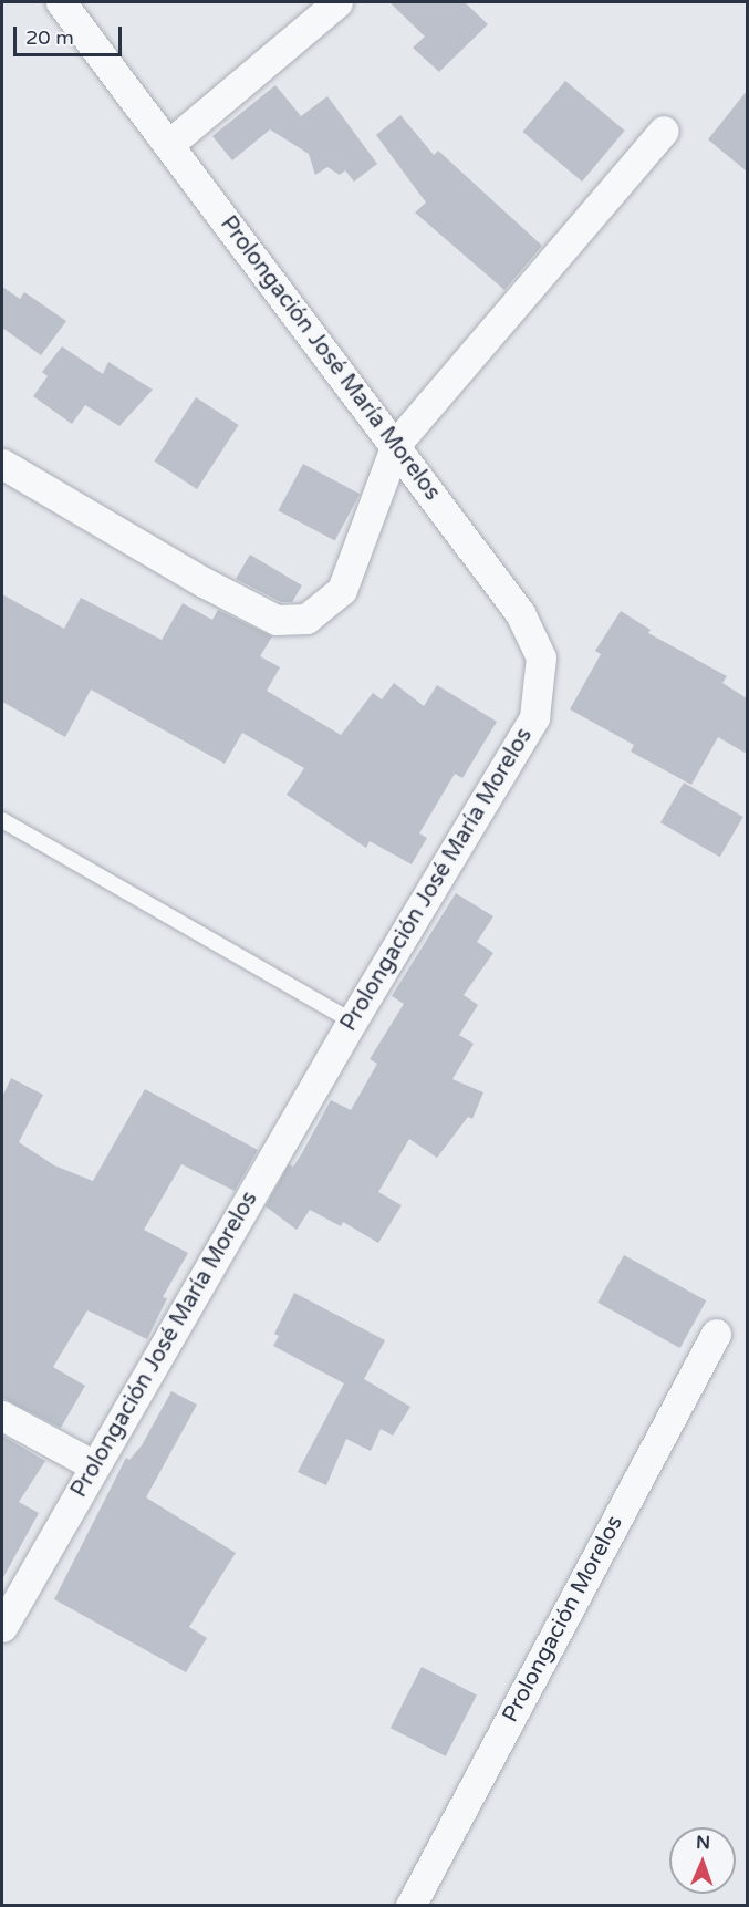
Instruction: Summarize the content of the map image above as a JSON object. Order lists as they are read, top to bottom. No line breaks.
{"streets":{"street":["Prolongación José María Morelos","Prolongación Morelos"]},"scale_bar":"20 m","north":"top"}
